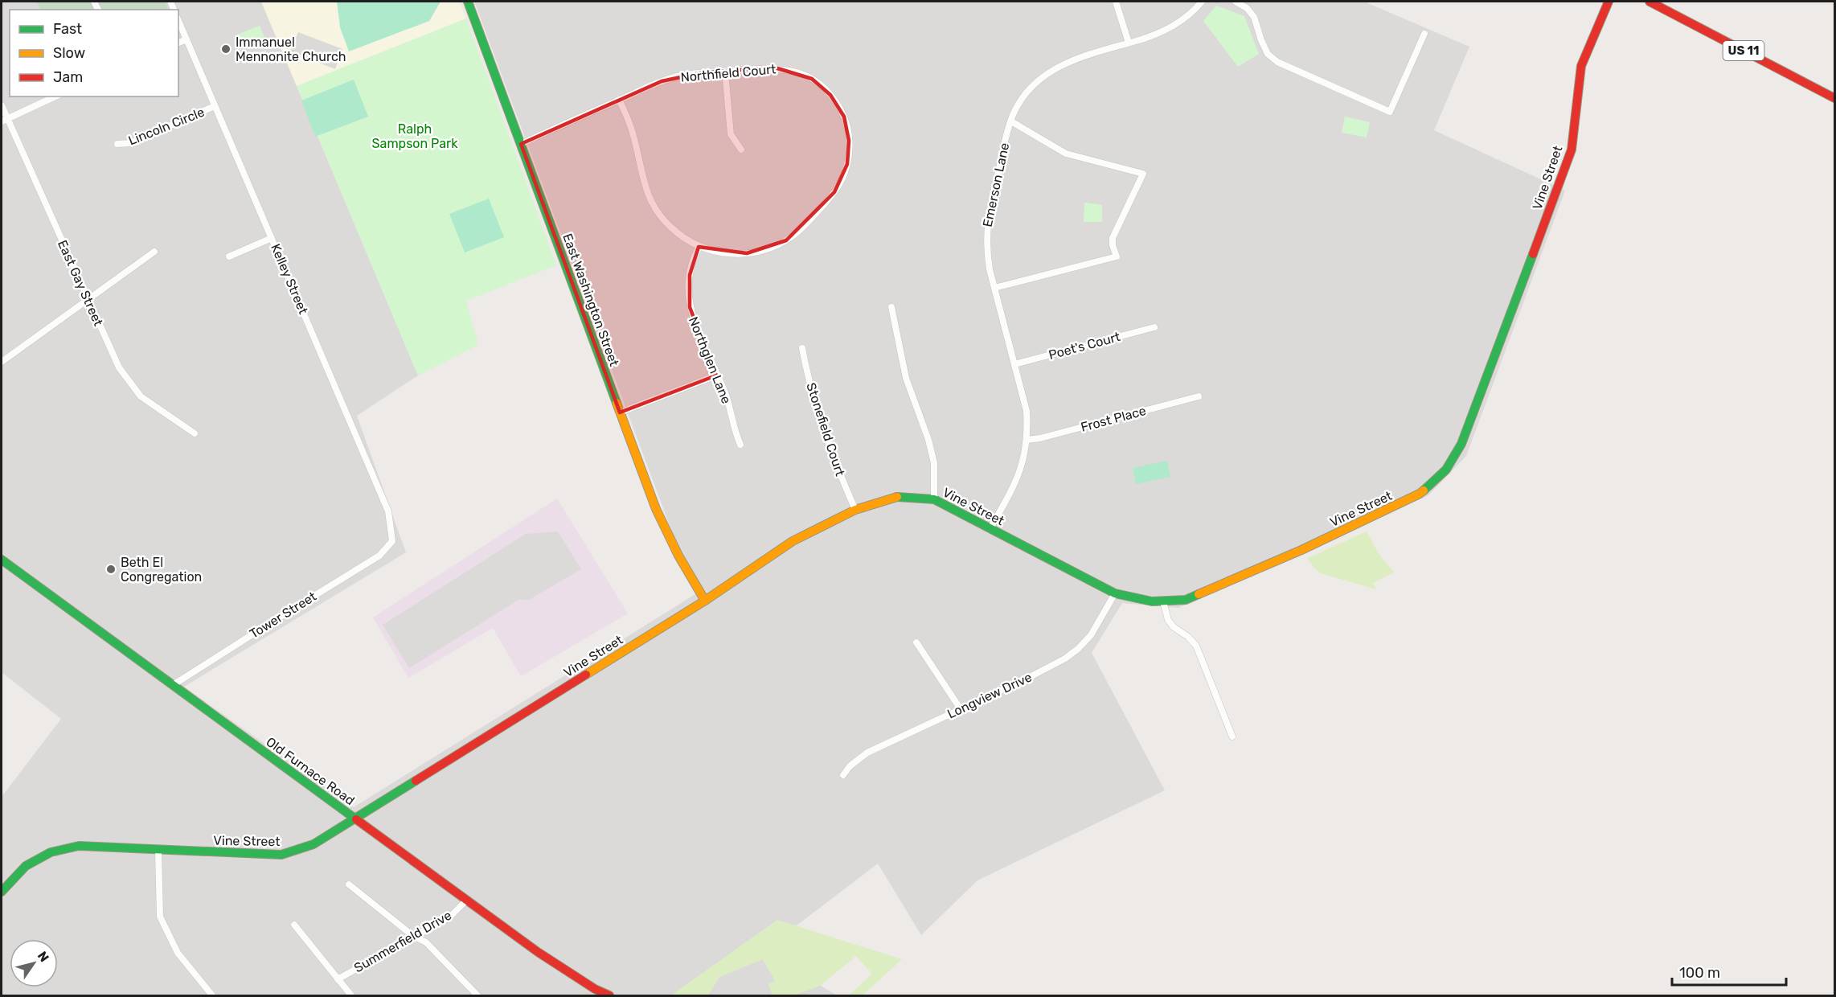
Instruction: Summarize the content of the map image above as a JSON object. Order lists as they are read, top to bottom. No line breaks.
{"streets":{"main road":["US 11","Vine Street","East Washington Street","Old Furnace Road"],"street":["Northfield Court","Lincoln Circle","Emerson Lane","Kelley Street","East Gay Street","Poet's Court","Northglen Lane","Frost Place","Stonefield Court","Tower Street","Longview Drive","Summerfield Drive"]},"crossings":[["Northfield Court","East Washington Street"],["Northfield Court","Northglen Lane"],["Lincoln Circle","Kelley Street"],["Vine Street","Emerson Lane"],["Vine Street","East Washington Street"],["Vine Street","Stonefield Court"],["Vine Street","Longview Drive"],["Vine Street","Old Furnace Road"],["Emerson Lane","Poet's Court"],["Emerson Lane","Frost Place"],["Kelley Street","Tower Street"],["Tower Street","Old Furnace Road"],["Old Furnace Road","Summerfield Drive"]],"parks":["Ralph Sampson Park"],"places":["Immanuel Mennonite Church","Beth El Congregation"],"legend":["Fast","Slow","Jam"],"scale_bar":"100 m","north":"top right"}
